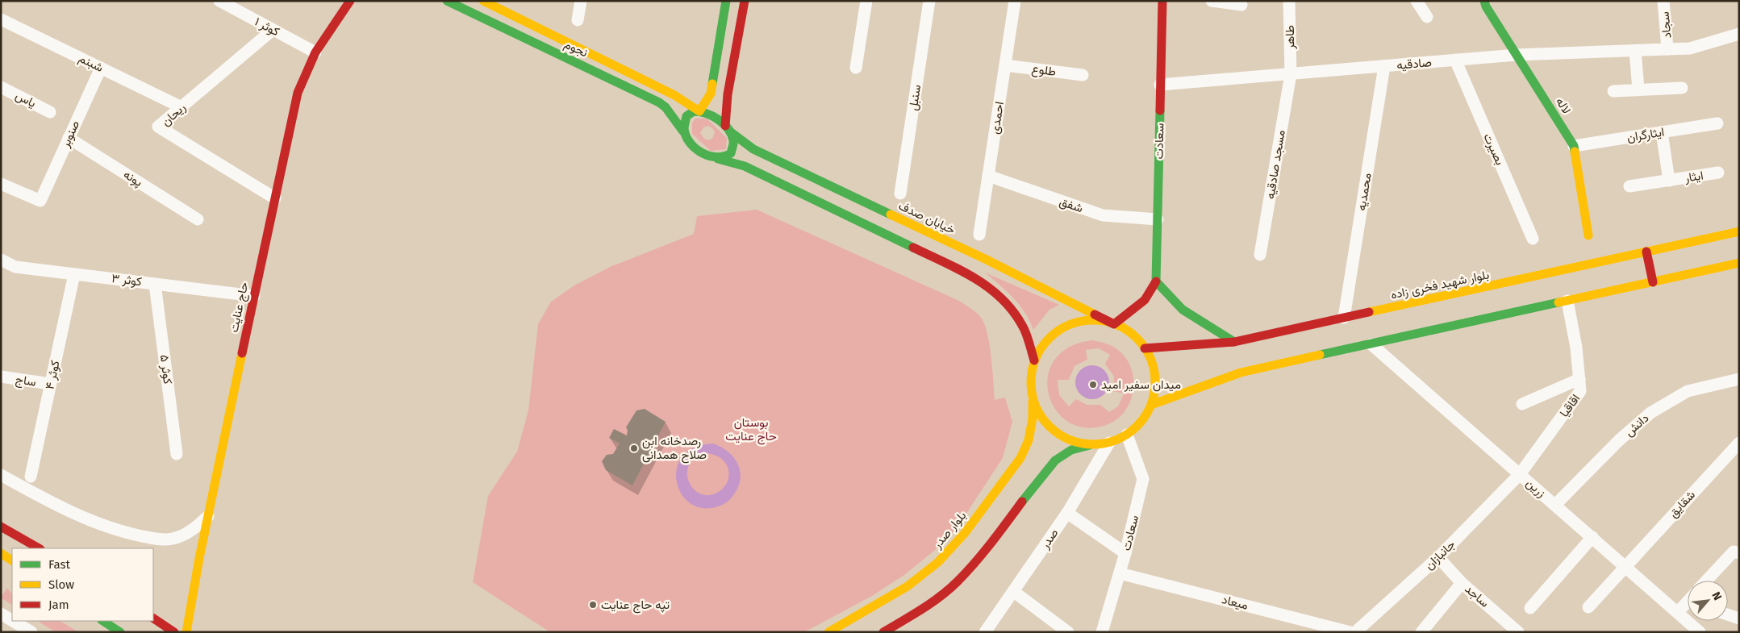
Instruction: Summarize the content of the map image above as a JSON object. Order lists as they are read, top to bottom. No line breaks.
{"streets":{"main road":["نجوم","لاله","سعادت","خیابان صدف","بلوار شهید فخری زاده","حاج عنایت","بلوار صدر"],"street":["سجاد","کوثر ۱","طاهر","شبنم","صادقیه","طلوع","سنبل","یاس","ریحان","احمدی","صنوبر","ایثارگران","بصیرت","مسجد صادقیه","ایثار","پونه","محمدیه","شفق","کوثر ۳","کوثر ۵","کوثر ۴","ساج","اقاقیا","دانش","زرین","شقایق","صدر","جانبازان","ساجد","میعاد"]},"crossings":[["سجاد","صادقیه"],["کوثر ۱","ریحان"],["کوثر ۱","حاج عنایت"],["طاهر","صادقیه"],["طاهر","مسجد صادقیه"],["نجوم","خیابان صدف"],["شبنم","ریحان"],["شبنم","صنوبر"],["صادقیه","لاله"],["صادقیه","سعادت"],["صادقیه","بصیرت"],["صادقیه","مسجد صادقیه"],["صادقیه","محمدیه"],["طلوع","احمدی"],["لاله","ایثارگران"],["ریحان","حاج عنایت"],["احمدی","شفق"],["صنوبر","پونه"],["ایثارگران","ایثار"],["سعادت","شفق"],["سعادت","خیابان صدف"],["سعادت","بلوار شهید فخری زاده"],["سعادت","بلوار صدر"],["سعادت","صدر"],["سعادت","میعاد"],["محمدیه","بلوار شهید فخری زاده"],["خیابان صدف","بلوار شهید فخری زاده"],["خیابان صدف","بلوار صدر"],["خیابان صدف","صدر"],["کوثر ۳","حاج عنایت"],["کوثر ۳","کوثر ۵"],["کوثر ۳","کوثر ۴"],["بلوار شهید فخری زاده","بلوار صدر"],["بلوار شهید فخری زاده","صدر"],["کوثر ۴","ساج"],["اقاقیا","زرین"],["اقاقیا","جانبازان"],["دانش","زرین"],["زرین","شقایق"],["زرین","جانبازان"],["بلوار صدر","صدر"],["جانبازان","ساجد"]],"parks":["بوستان حاج عنایت"],"places":["میدان سفیر امید","رصدخانه ابن صلاح همدانی","تپه حاج عنایت"],"legend":["Fast","Slow","Jam"],"north":"top right"}
